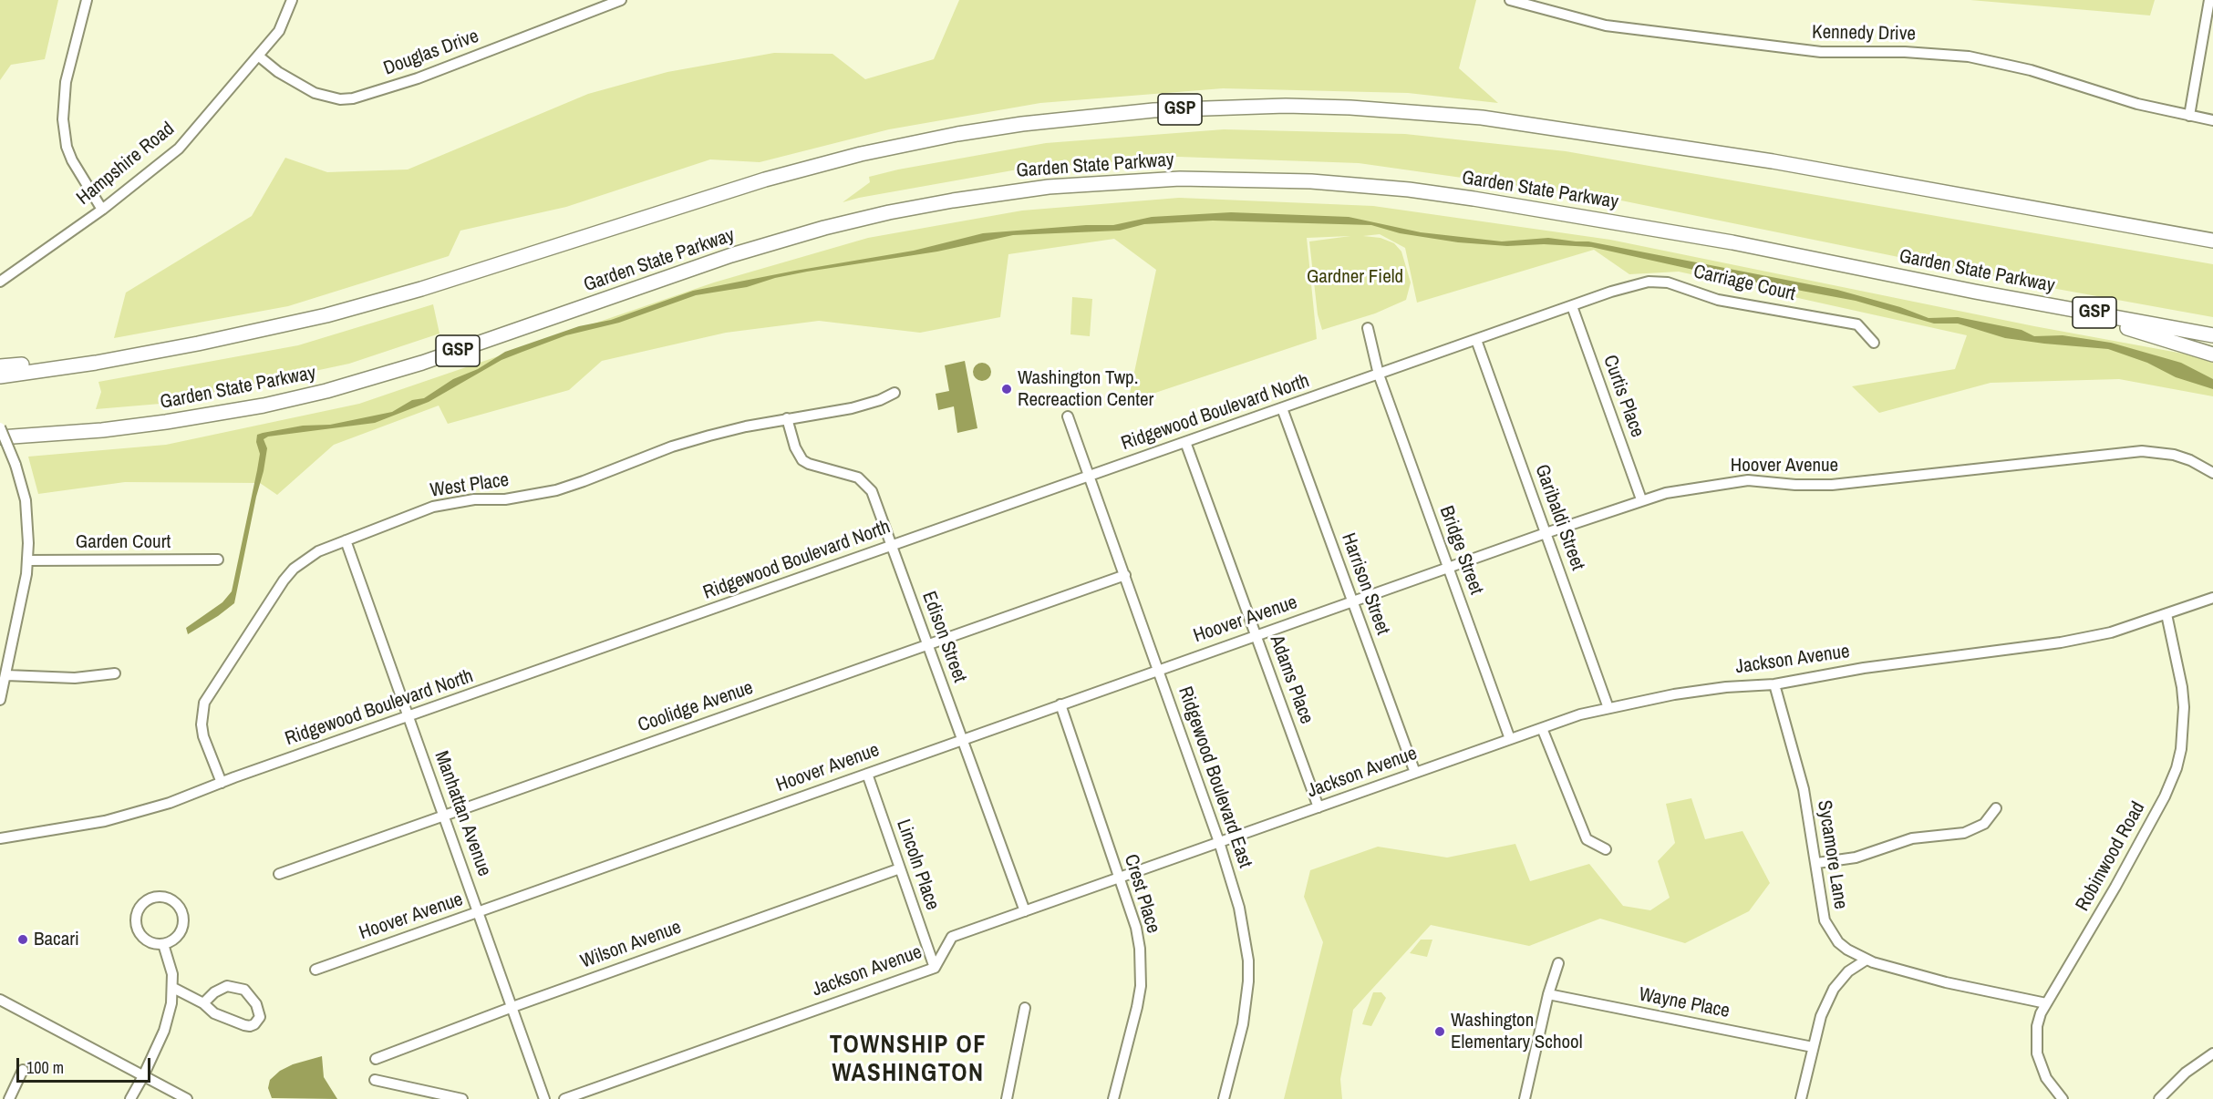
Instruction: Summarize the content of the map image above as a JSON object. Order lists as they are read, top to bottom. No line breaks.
{"streets":{"highway":["GSP","Garden State Parkway"],"street":["Kennedy Drive","Douglas Drive","Hampshire Road","Carriage Court","Curtis Place","Ridgewood Boulevard North","Hoover Avenue","West Place","Garibaldi Street","Garden Court","Bridge Street","Harrison Street","Edison Street","Jackson Avenue","Adams Place","Coolidge Avenue","Ridgewood Boulevard East","Manhattan Avenue","Sycamore Lane","Robinwood Road","Lincoln Place","Crest Place","Wilson Avenue","Wayne Place"]},"crossings":[["Douglas Drive","Hampshire Road"],["Carriage Court","Ridgewood Boulevard North"],["Curtis Place","Ridgewood Boulevard North"],["Curtis Place","Hoover Avenue"],["Ridgewood Boulevard North","West Place"],["Ridgewood Boulevard North","Garibaldi Street"],["Ridgewood Boulevard North","Bridge Street"],["Ridgewood Boulevard North","Harrison Street"],["Ridgewood Boulevard North","Edison Street"],["Ridgewood Boulevard North","Adams Place"],["Ridgewood Boulevard North","Ridgewood Boulevard East"],["Ridgewood Boulevard North","Manhattan Avenue"],["Hoover Avenue","Garibaldi Street"],["Hoover Avenue","Bridge Street"],["Hoover Avenue","Harrison Street"],["Hoover Avenue","Edison Street"],["Hoover Avenue","Adams Place"],["Hoover Avenue","Ridgewood Boulevard East"],["Hoover Avenue","Manhattan Avenue"],["Hoover Avenue","Lincoln Place"],["Hoover Avenue","Crest Place"],["West Place","Edison Street"],["West Place","Manhattan Avenue"],["Garibaldi Street","Jackson Avenue"],["Bridge Street","Jackson Avenue"],["Harrison Street","Jackson Avenue"],["Edison Street","Jackson Avenue"],["Edison Street","Coolidge Avenue"],["Jackson Avenue","Adams Place"],["Jackson Avenue","Ridgewood Boulevard East"],["Jackson Avenue","Sycamore Lane"],["Jackson Avenue","Robinwood Road"],["Jackson Avenue","Lincoln Place"],["Jackson Avenue","Crest Place"],["Coolidge Avenue","Ridgewood Boulevard East"],["Coolidge Avenue","Manhattan Avenue"],["Manhattan Avenue","Wilson Avenue"],["Sycamore Lane","Robinwood Road"],["Lincoln Place","Wilson Avenue"]],"districts":["TOWNSHIP OF WASHINGTON"],"parks":["Gardner Field"],"places":["Washington Twp. Recreaction Center","Bacari","Washington Elementary School"],"scale_bar":"100 m"}
